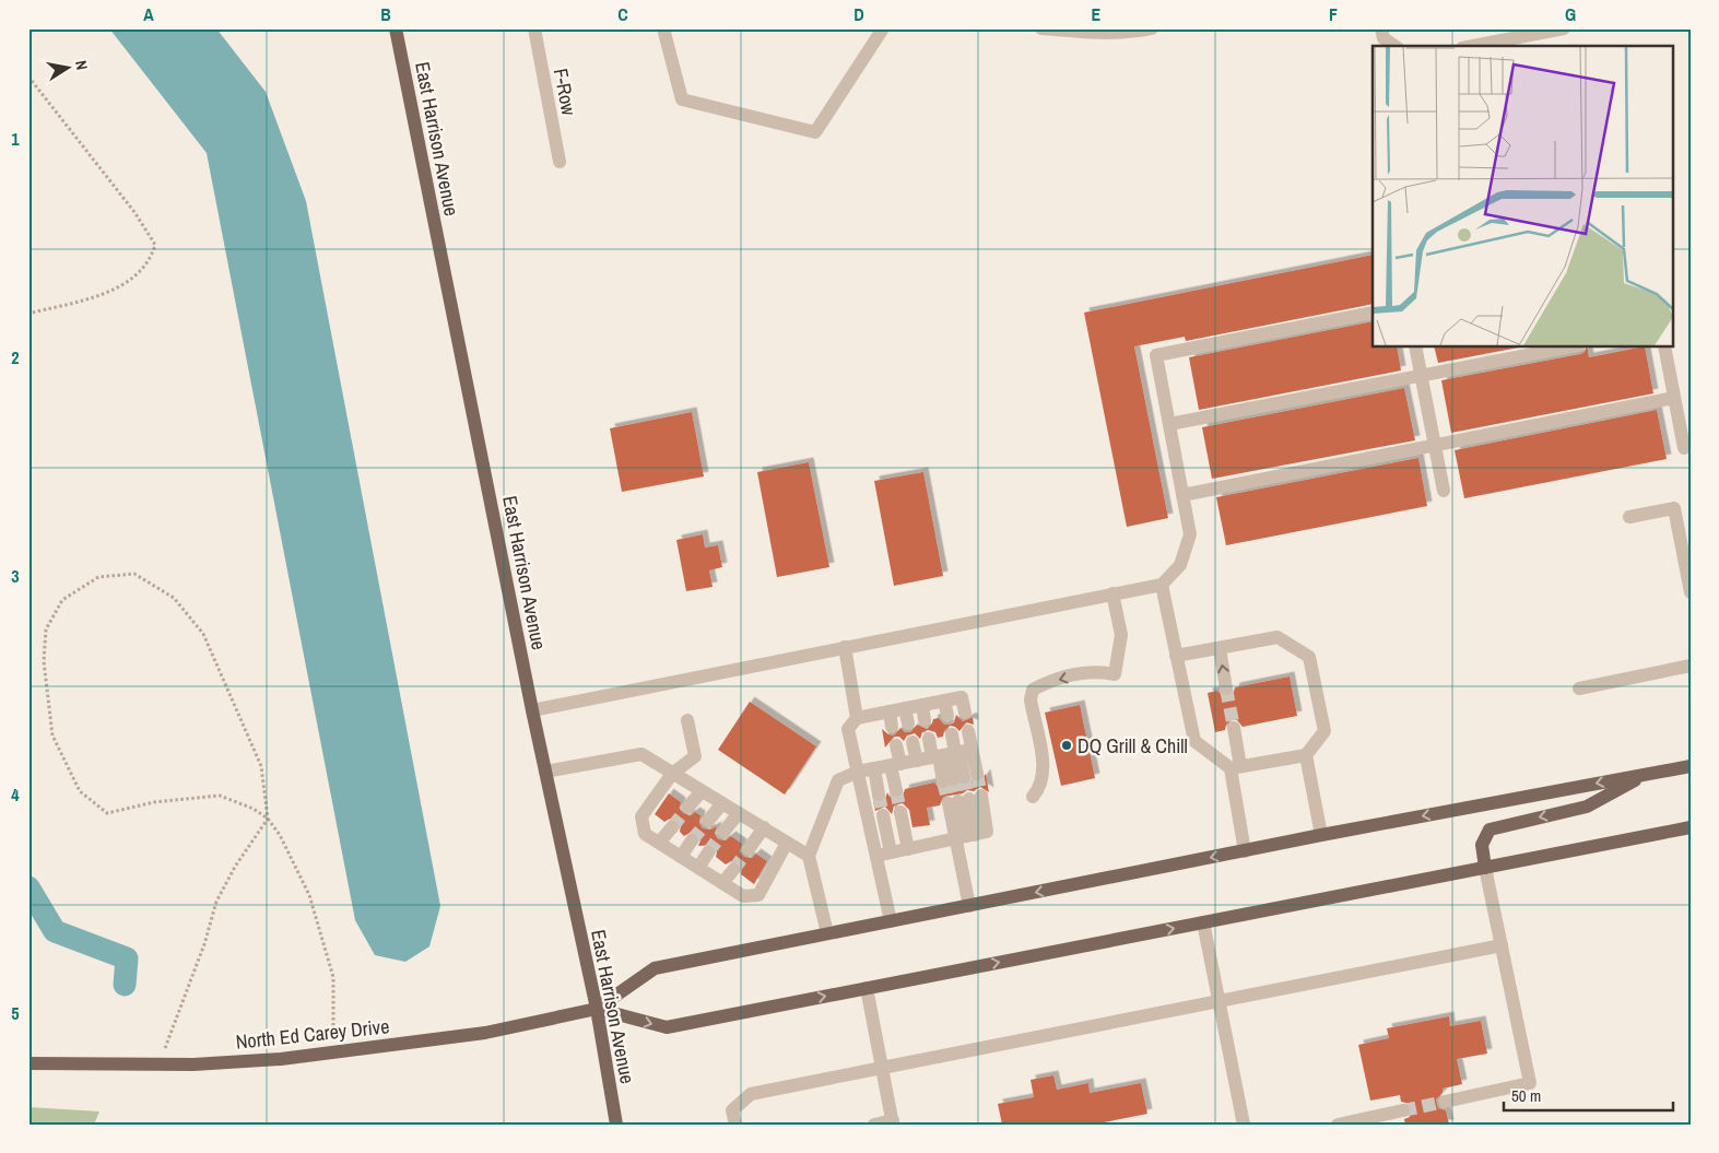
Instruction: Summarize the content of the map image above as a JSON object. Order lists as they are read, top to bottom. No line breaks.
{"streets":{"main road":["East Harrison Avenue","North Ed Carey Drive"],"street":["F-Row"]},"crossings":[["East Harrison Avenue","North Ed Carey Drive"]],"places":["DQ Grill & Chill"],"scale_bar":"50 m","north":"right","grid":{"columns":["A","B","C","D","E","F","G"],"rows":["1","2","3","4","5"]}}
